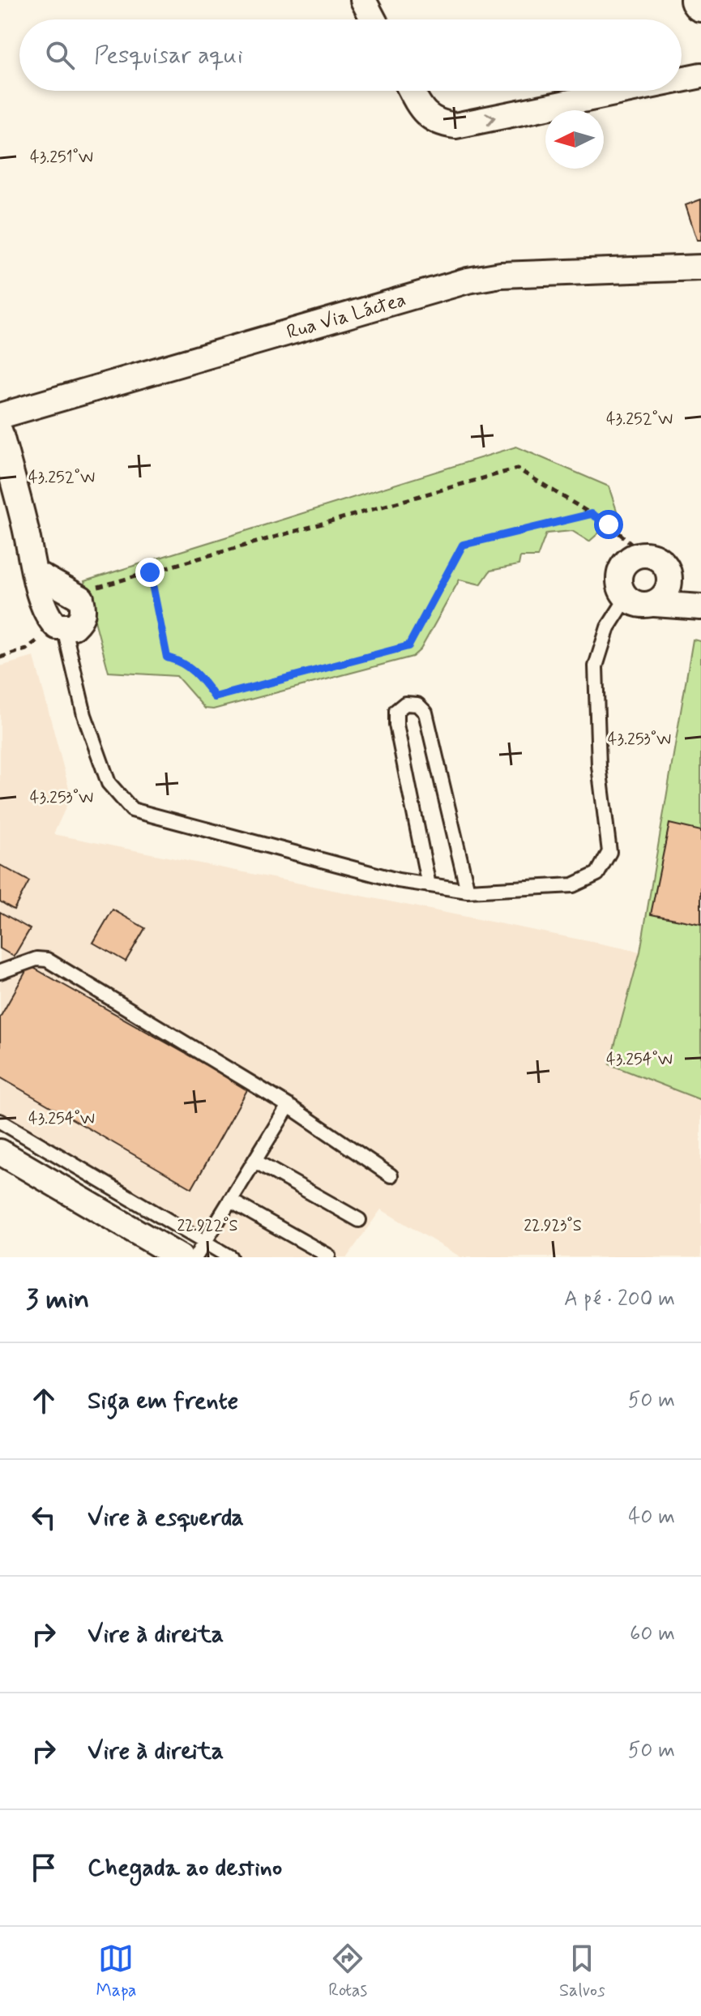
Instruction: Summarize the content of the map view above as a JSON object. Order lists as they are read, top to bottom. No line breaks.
{"streets":{"street":["Rua Via Láctea"]},"north":"left","page":{"search":"Pesquisar aqui","heading":["3 min","A pé · 200 m"],"list":[["Siga em frente","50 m"],["Vire à esquerda","40 m"],["Vire à direita","60 m"],["Vire à direita","50 m"],"Chegada ao destino"],"nav":["Mapa","Rotas","Salvos"]},"coordinates":["43.251°W","43.252°W","43.253°W","43.254°W","22.922°S","22.923°S"]}
